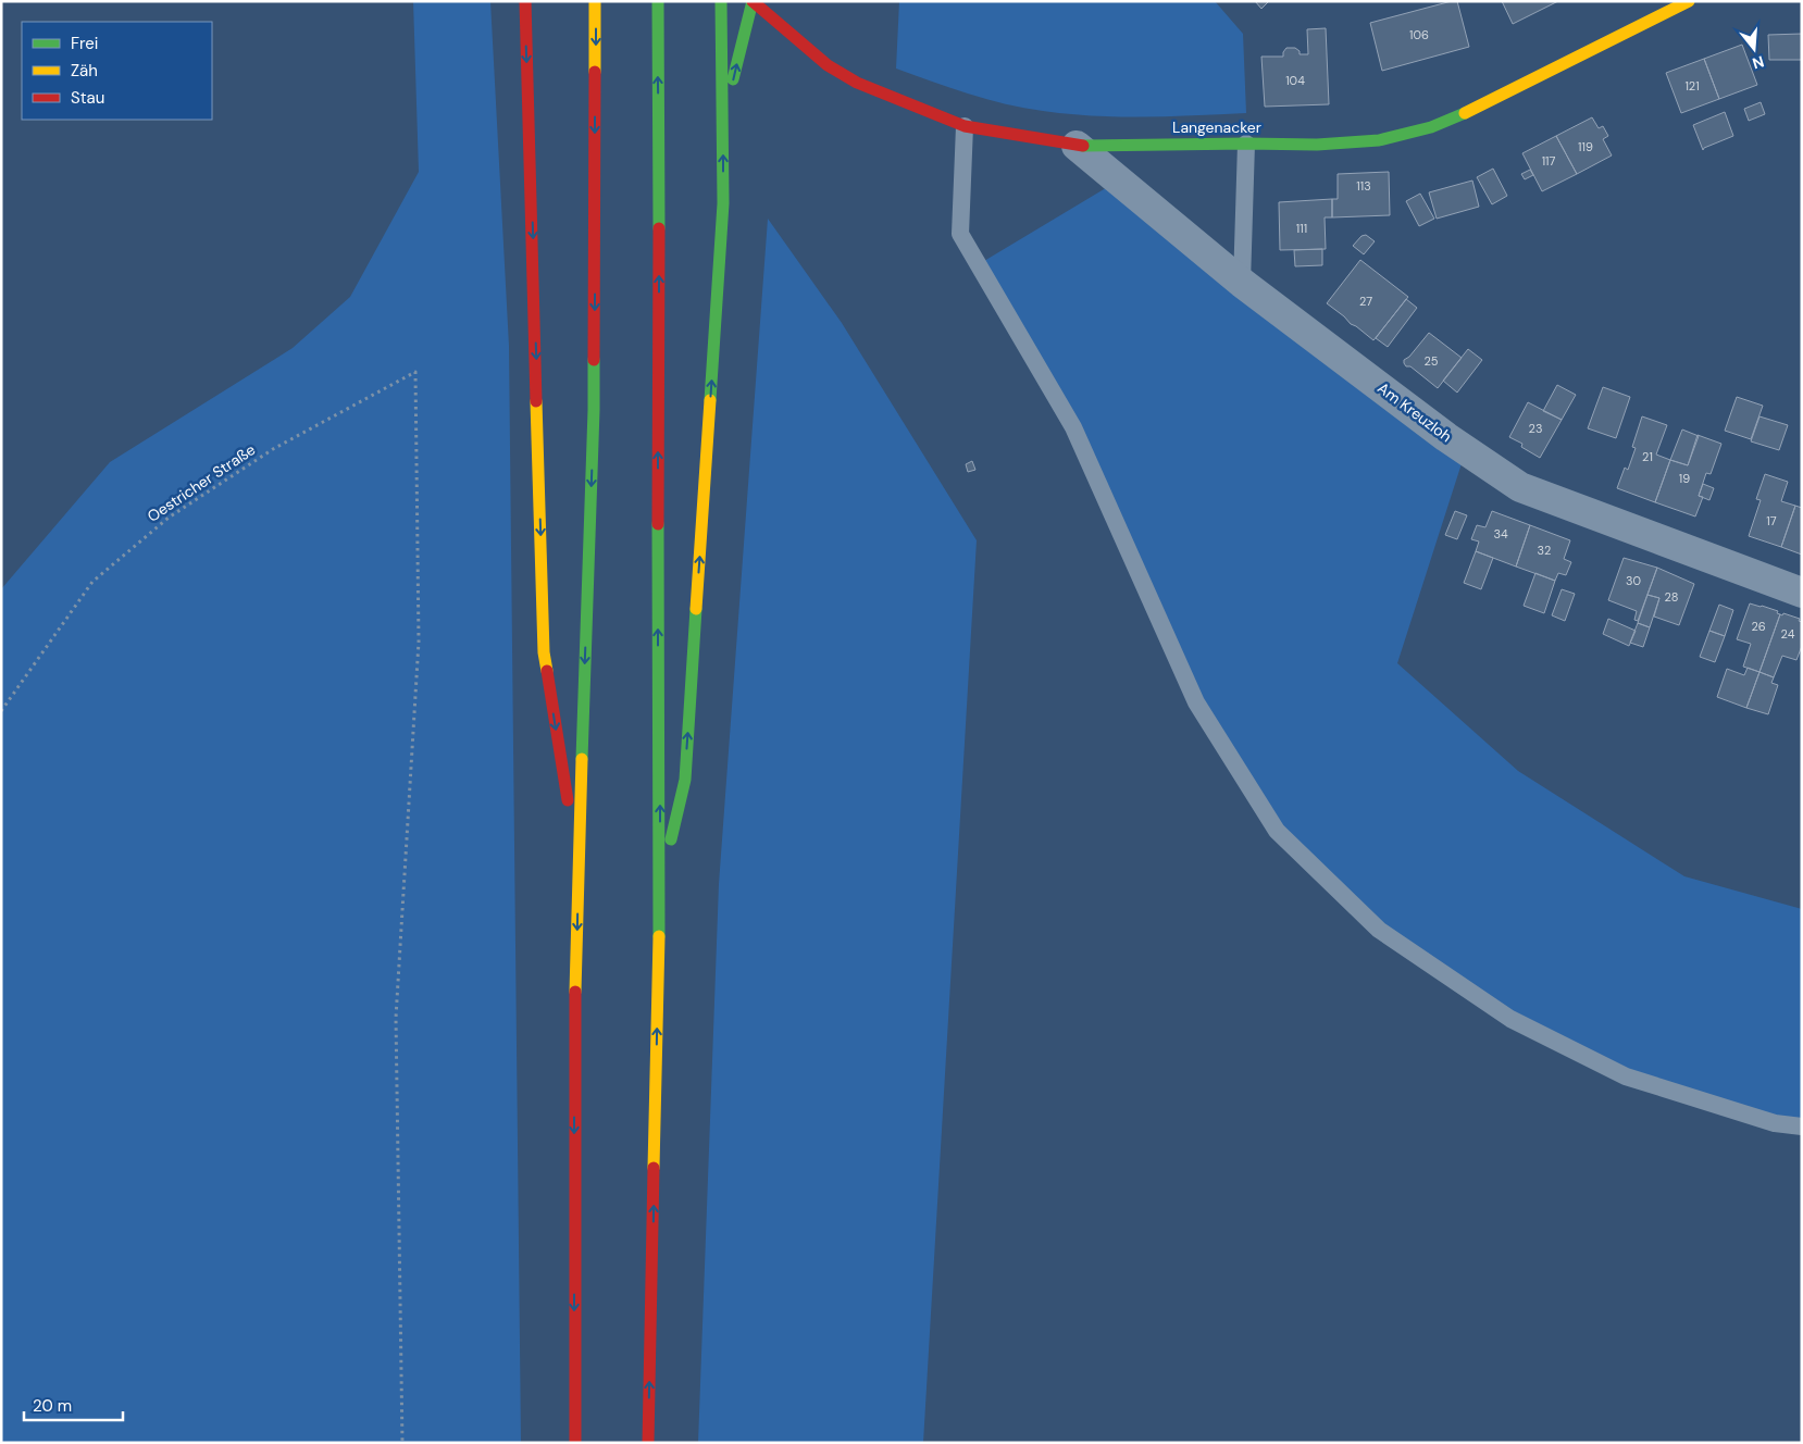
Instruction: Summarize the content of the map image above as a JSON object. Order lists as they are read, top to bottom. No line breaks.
{"streets":{"main road":["Langenacker"],"street":["Am Kreuzloh"],"path":["Oestricher Straße"]},"crossings":[["Langenacker","Am Kreuzloh"]],"house_numbers":["106","104","121","119","117","113","111","27","25","23","21","19","17","34","32","30","28","26","24"],"legend":["Frei","Zäh","Stau"],"scale_bar":"20 m","north":"bottom"}
